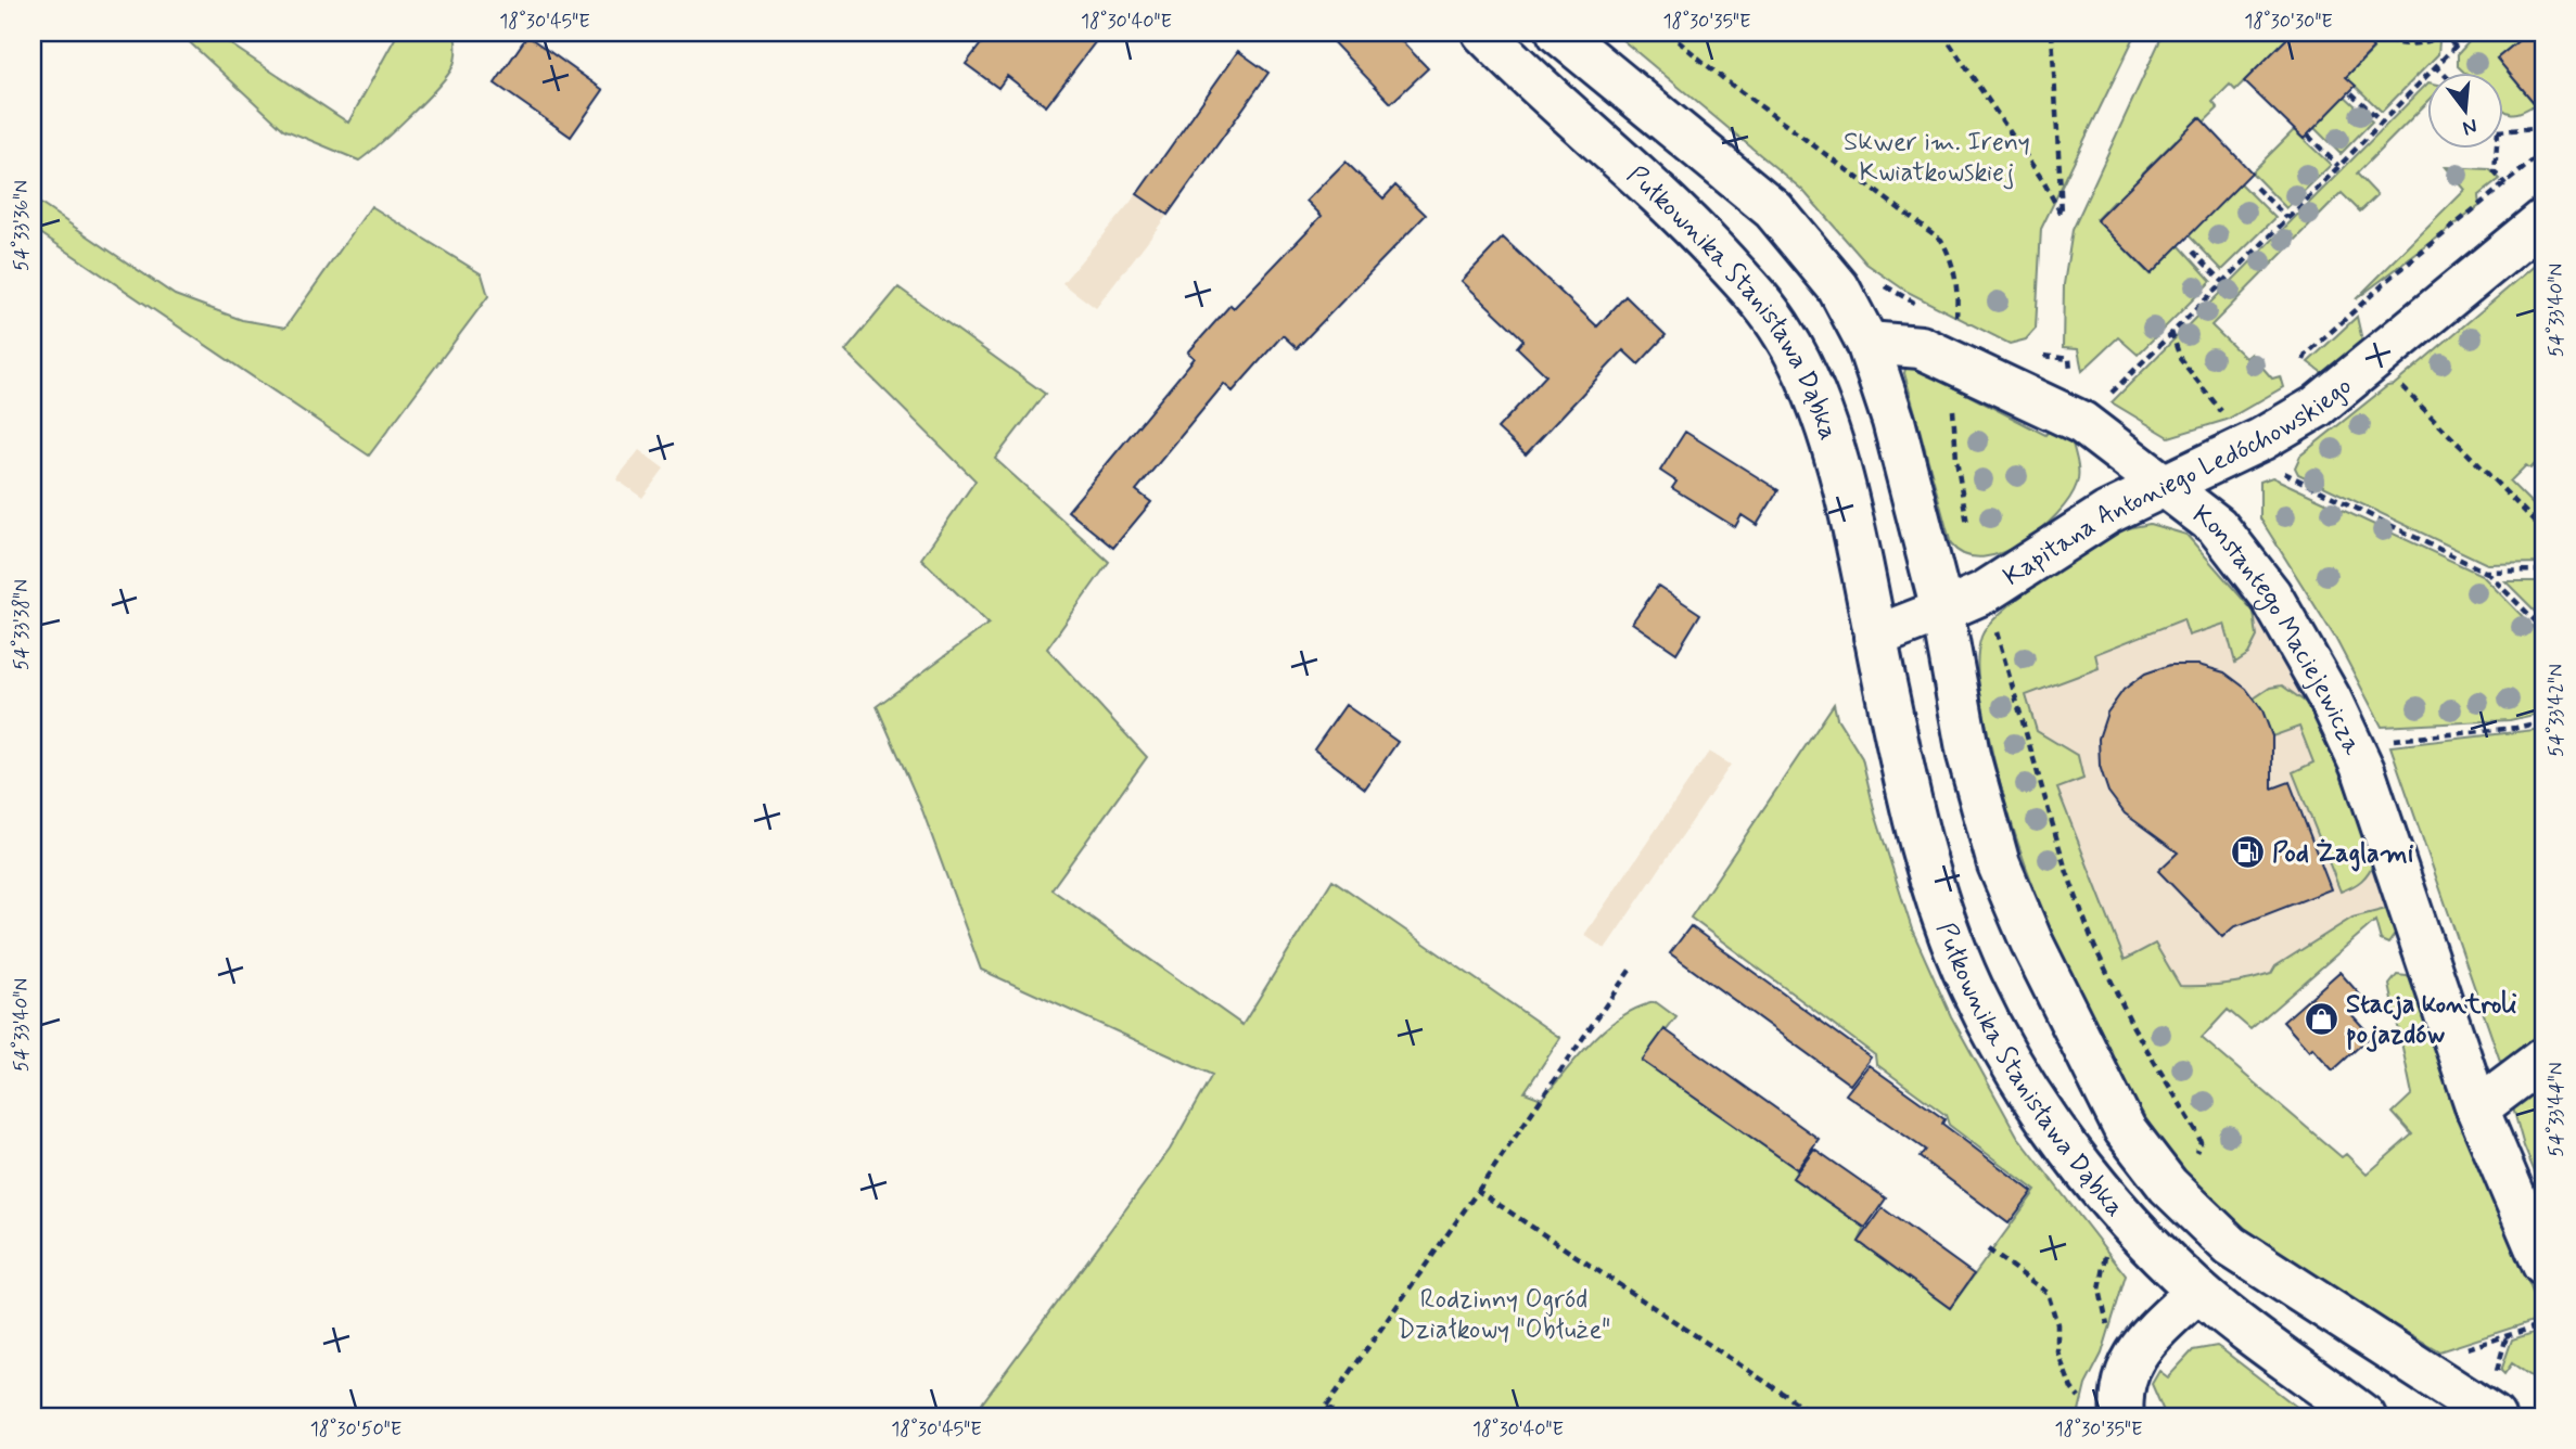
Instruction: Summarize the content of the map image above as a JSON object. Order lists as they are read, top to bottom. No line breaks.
{"streets":{"main road":["Pułkownika Stanisława Dąbka","Kapitana Antoniego Ledóchowskiego","Konstantego Maciejewicza"]},"crossings":[["Pułkownika Stanisława Dąbka","Kapitana Antoniego Ledóchowskiego"],["Pułkownika Stanisława Dąbka","Konstantego Maciejewicza"],["Kapitana Antoniego Ledóchowskiego","Konstantego Maciejewicza"]],"parks":["Skwer im. Ireny Kwiatkowskiej","Rodzinny Ogród Działkowy \"Obłuże\""],"places":{"fuel station":["Pod Żaglami"],"shop":["Stacja kontroli pojazdów"]},"north":"bottom","coordinates":["18°30'45\"E","18°30'40\"E","18°30'35\"E","18°30'30\"E","54°33'36\"N","54°33'40\"N","54°33'38\"N","54°33'42\"N","54°33'44\"N","18°30'50\"E"]}
